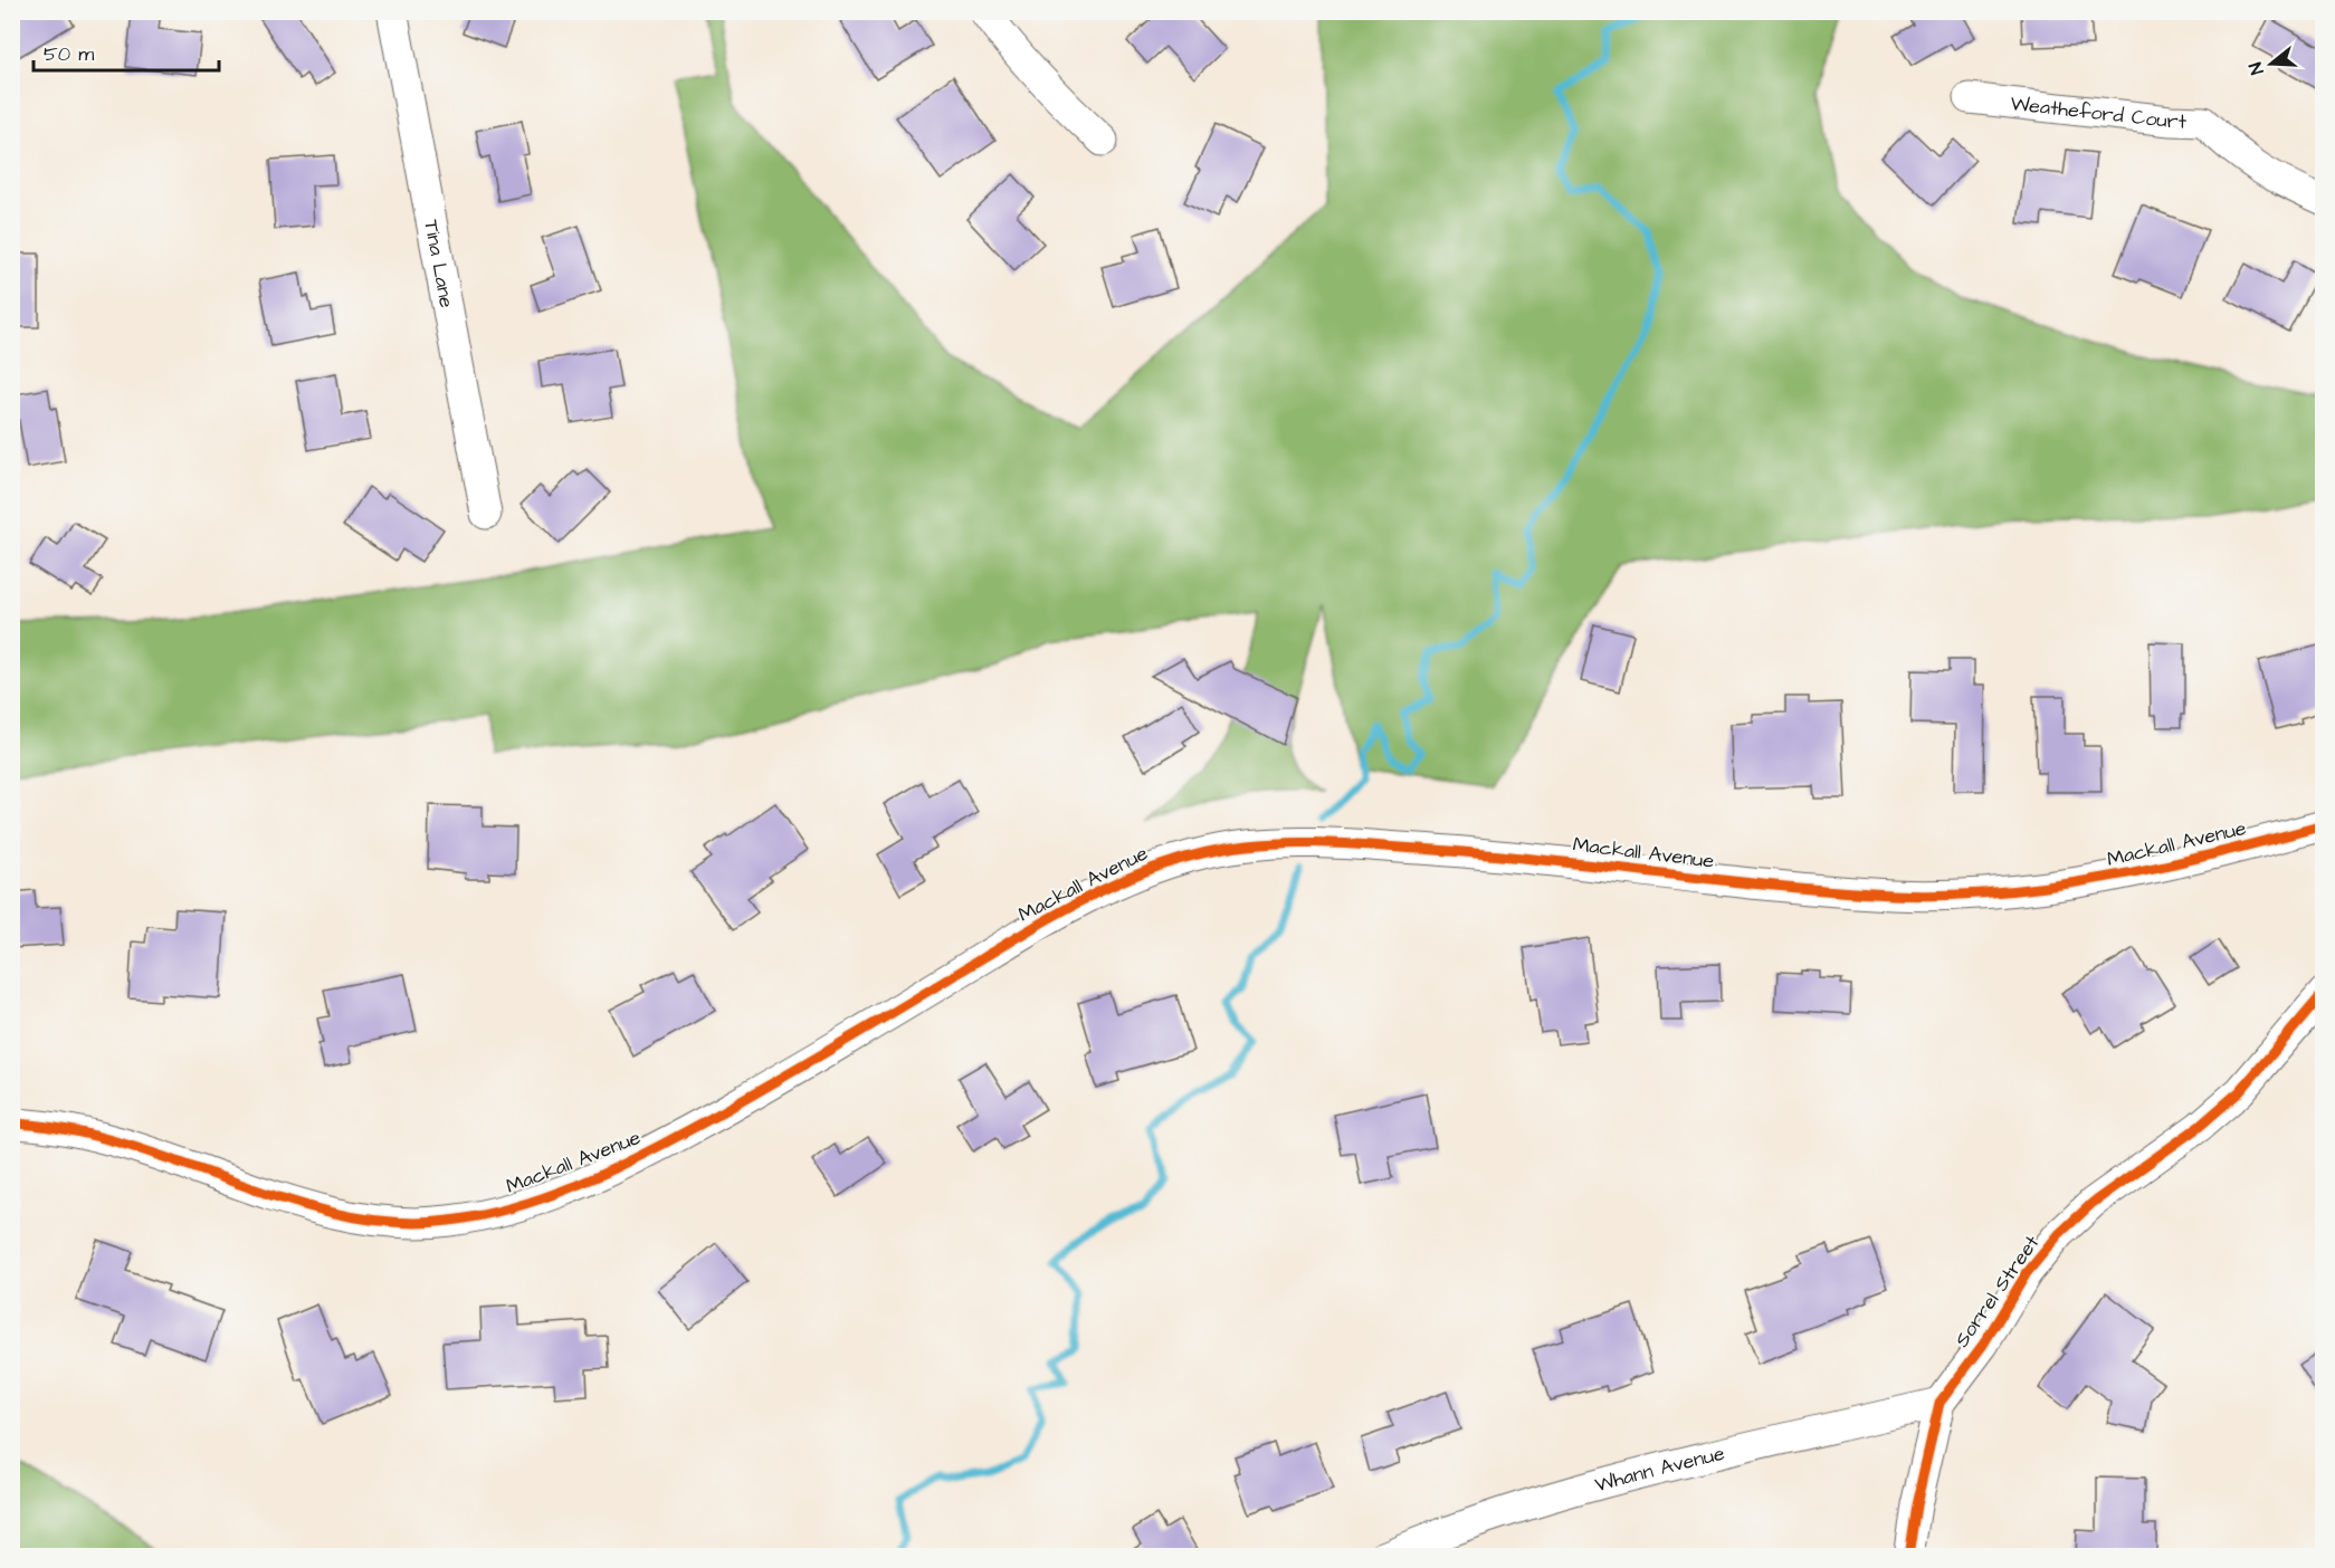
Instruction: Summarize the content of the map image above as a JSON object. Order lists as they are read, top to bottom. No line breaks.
{"streets":{"street":["Weatheford Court","Tina Lane","Mackall Avenue","Sorrel Street","Whann Avenue"]},"crossings":[["Sorrel Street","Whann Avenue"]],"scale_bar":"50 m","north":"left"}
